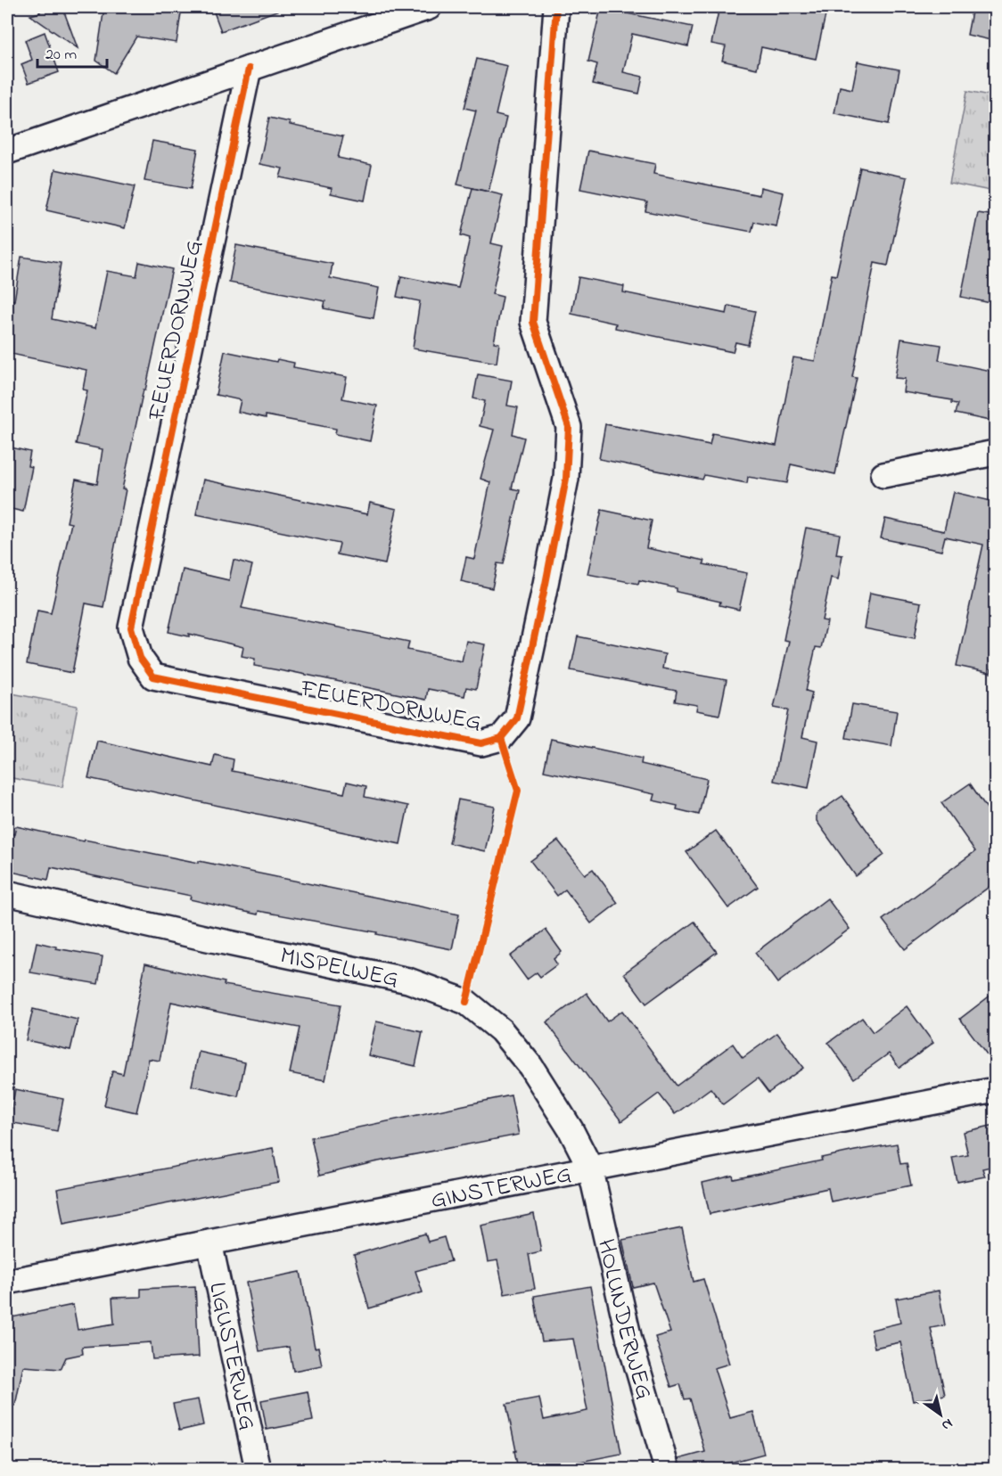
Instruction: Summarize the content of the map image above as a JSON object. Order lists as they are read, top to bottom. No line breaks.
{"streets":{"street":["FEUERDORNWEG","MISPELWEG","GINSTERWEG","HOLUNDERWEG","LIGUSTERWEG"]},"crossings":[["MISPELWEG","GINSTERWEG"],["MISPELWEG","HOLUNDERWEG"],["GINSTERWEG","HOLUNDERWEG"],["GINSTERWEG","LIGUSTERWEG"]],"scale_bar":"20 m","north":"bottom right"}
